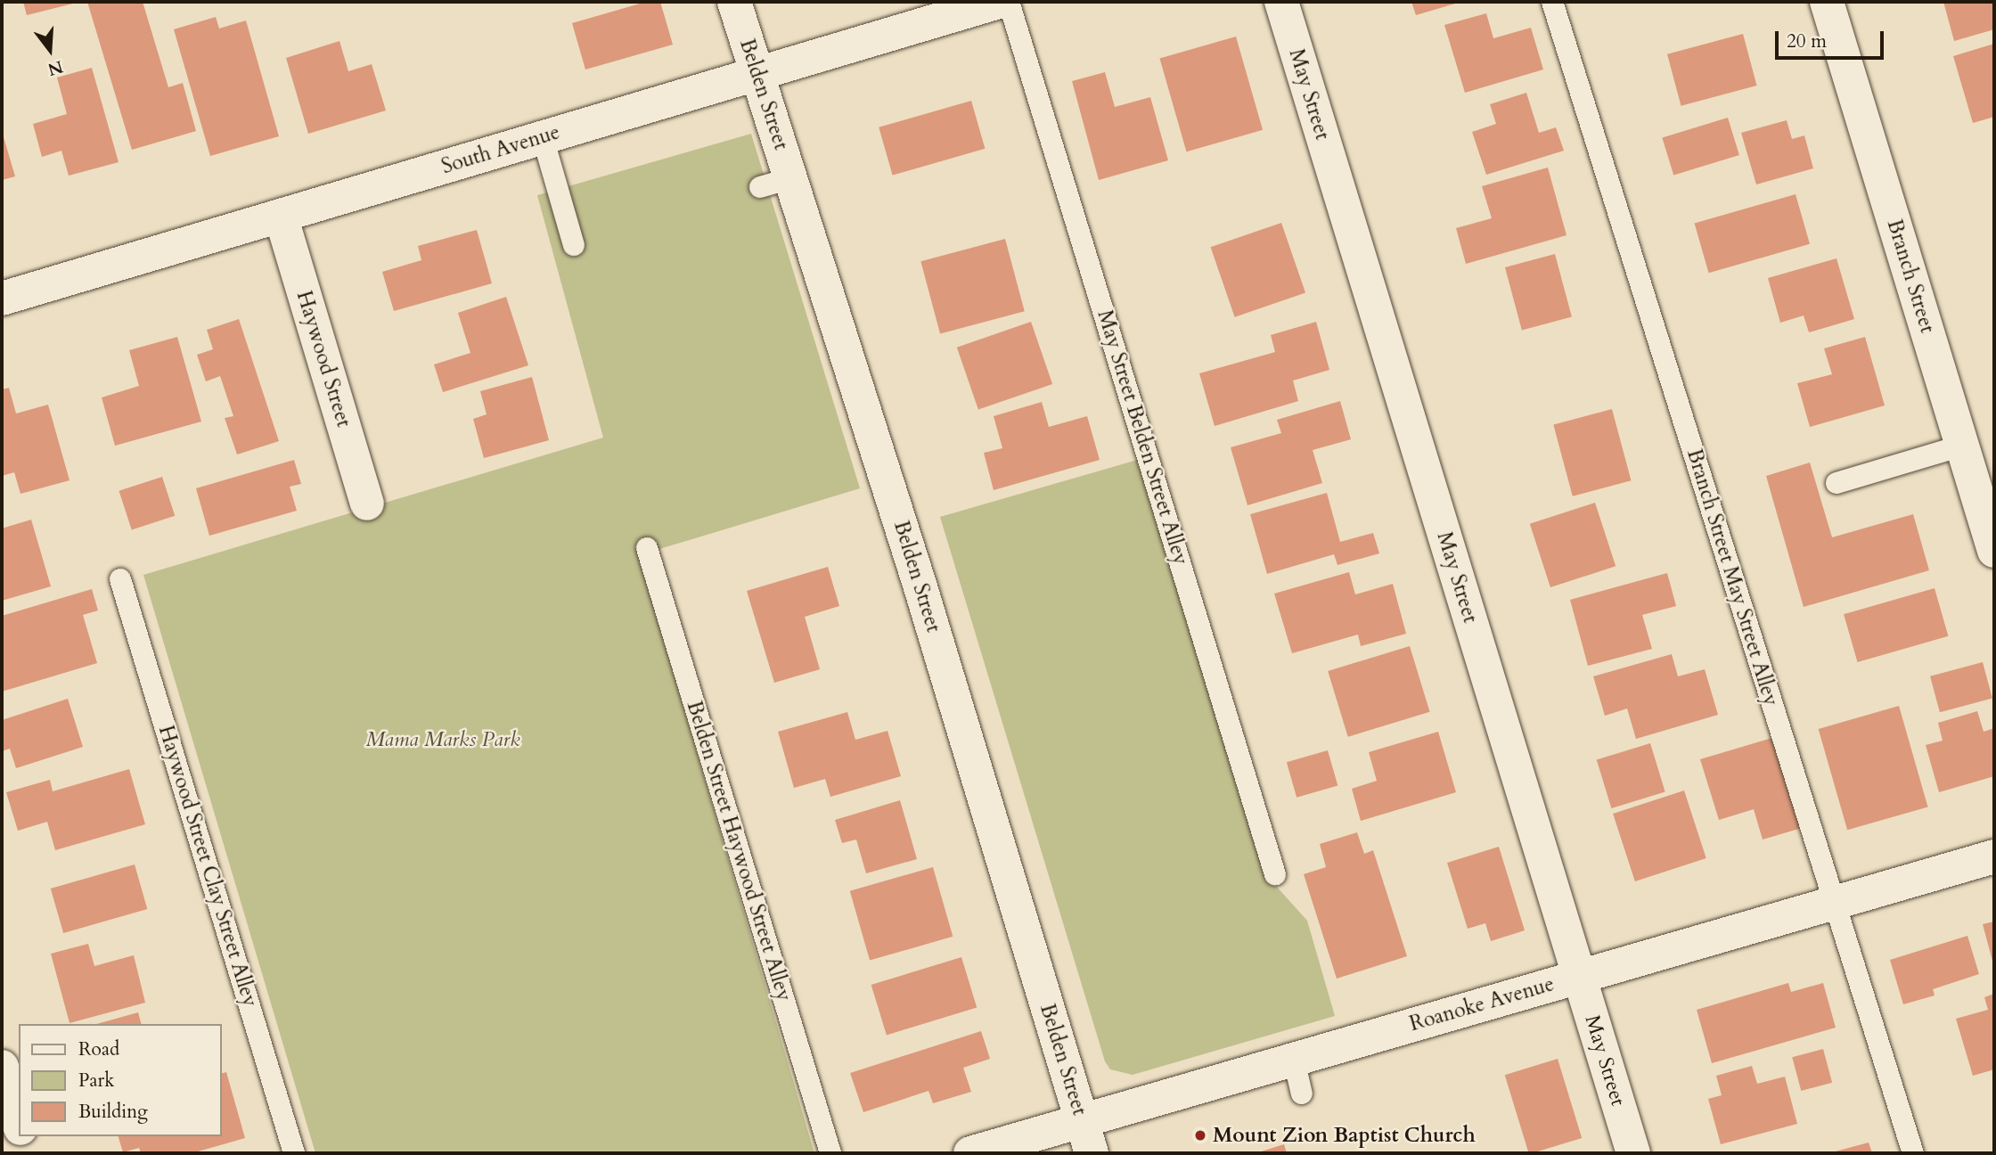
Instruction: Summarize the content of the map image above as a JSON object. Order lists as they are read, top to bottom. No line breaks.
{"streets":{"street":["Belden Street","May Street","South Avenue","Branch Street","Haywood Street","Roanoke Avenue"],"lane":["May Street Belden Street Alley","Branch Street May Street Alley","Belden Street Haywood Street Alley","Haywood Street Clay Street Alley"]},"crossings":[["Belden Street","South Avenue"],["Belden Street","Roanoke Avenue"],["May Street","Roanoke Avenue"],["South Avenue","Haywood Street"],["Branch Street May Street Alley","Roanoke Avenue"]],"parks":["Mama Marks Park"],"places":["Mount Zion Baptist Church"],"legend":["Road","Park","Building"],"scale_bar":"20 m","north":"bottom"}
